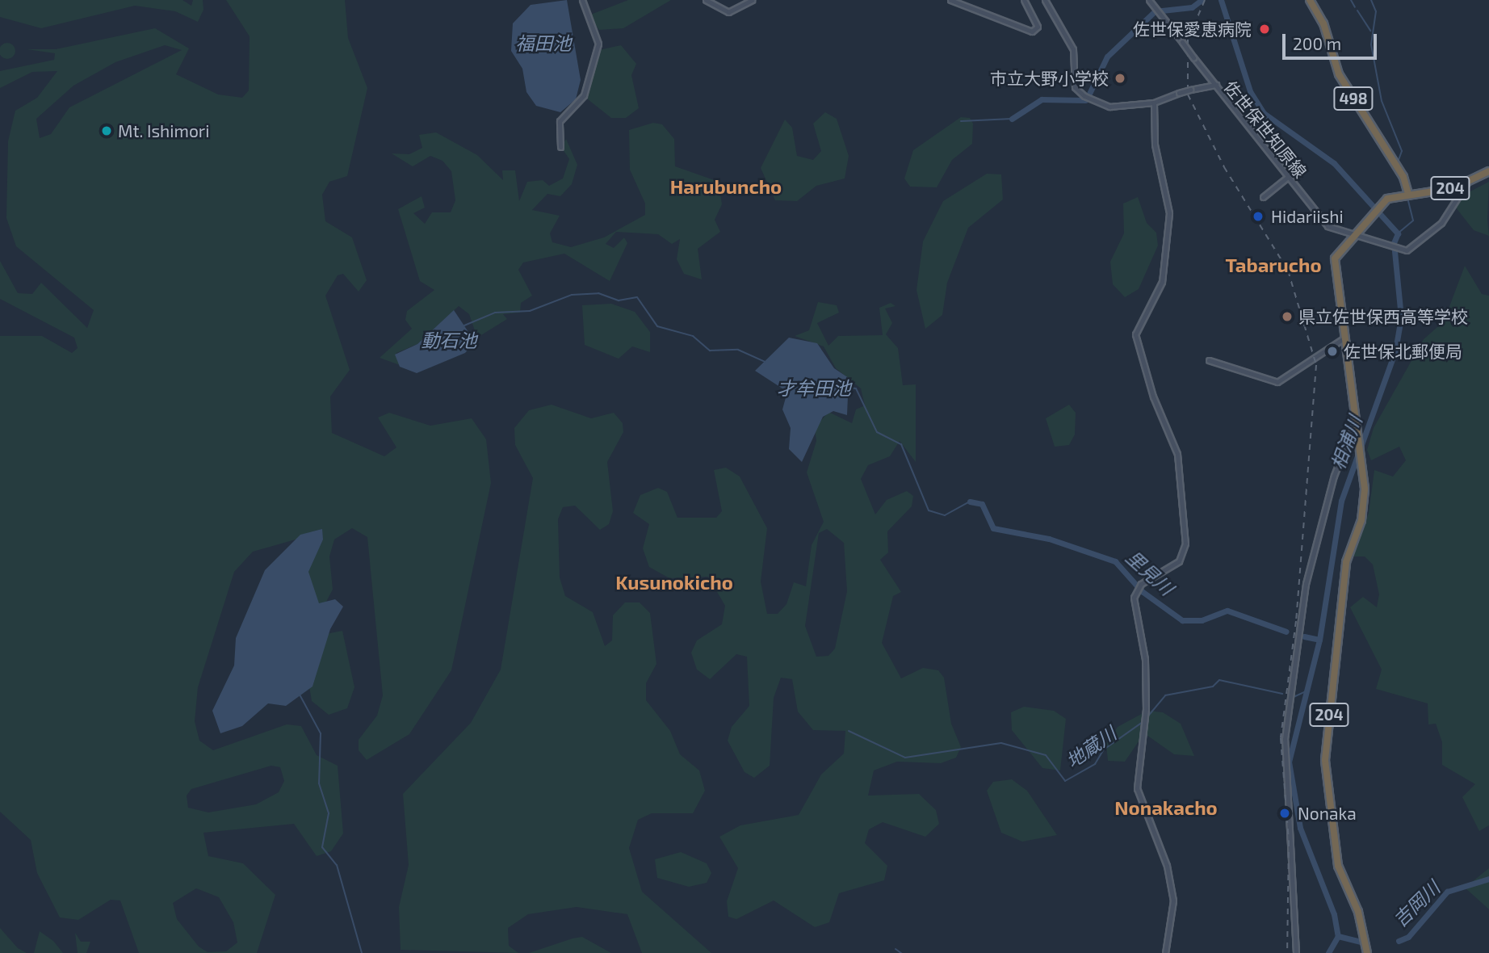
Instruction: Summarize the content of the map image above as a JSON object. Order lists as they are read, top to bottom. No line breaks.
{"streets":{"highway":["498","204"],"street":["佐世保世知原線"]},"crossings":[["498","204"],["佐世保世知原線","204"]],"districts":["Harubuncho","Tabarucho","Kusunokicho","Nonakacho"],"water":["福田池","動石池","才牟田池","相浦川","里見川","地蔵川","吉岡川"],"places":["佐世保愛恵病院","市立大野小学校","Mt. Ishimori","Hidariishi","県立佐世保西高等学校","佐世保北郵便局","Nonaka"],"scale_bar":"200 m"}
